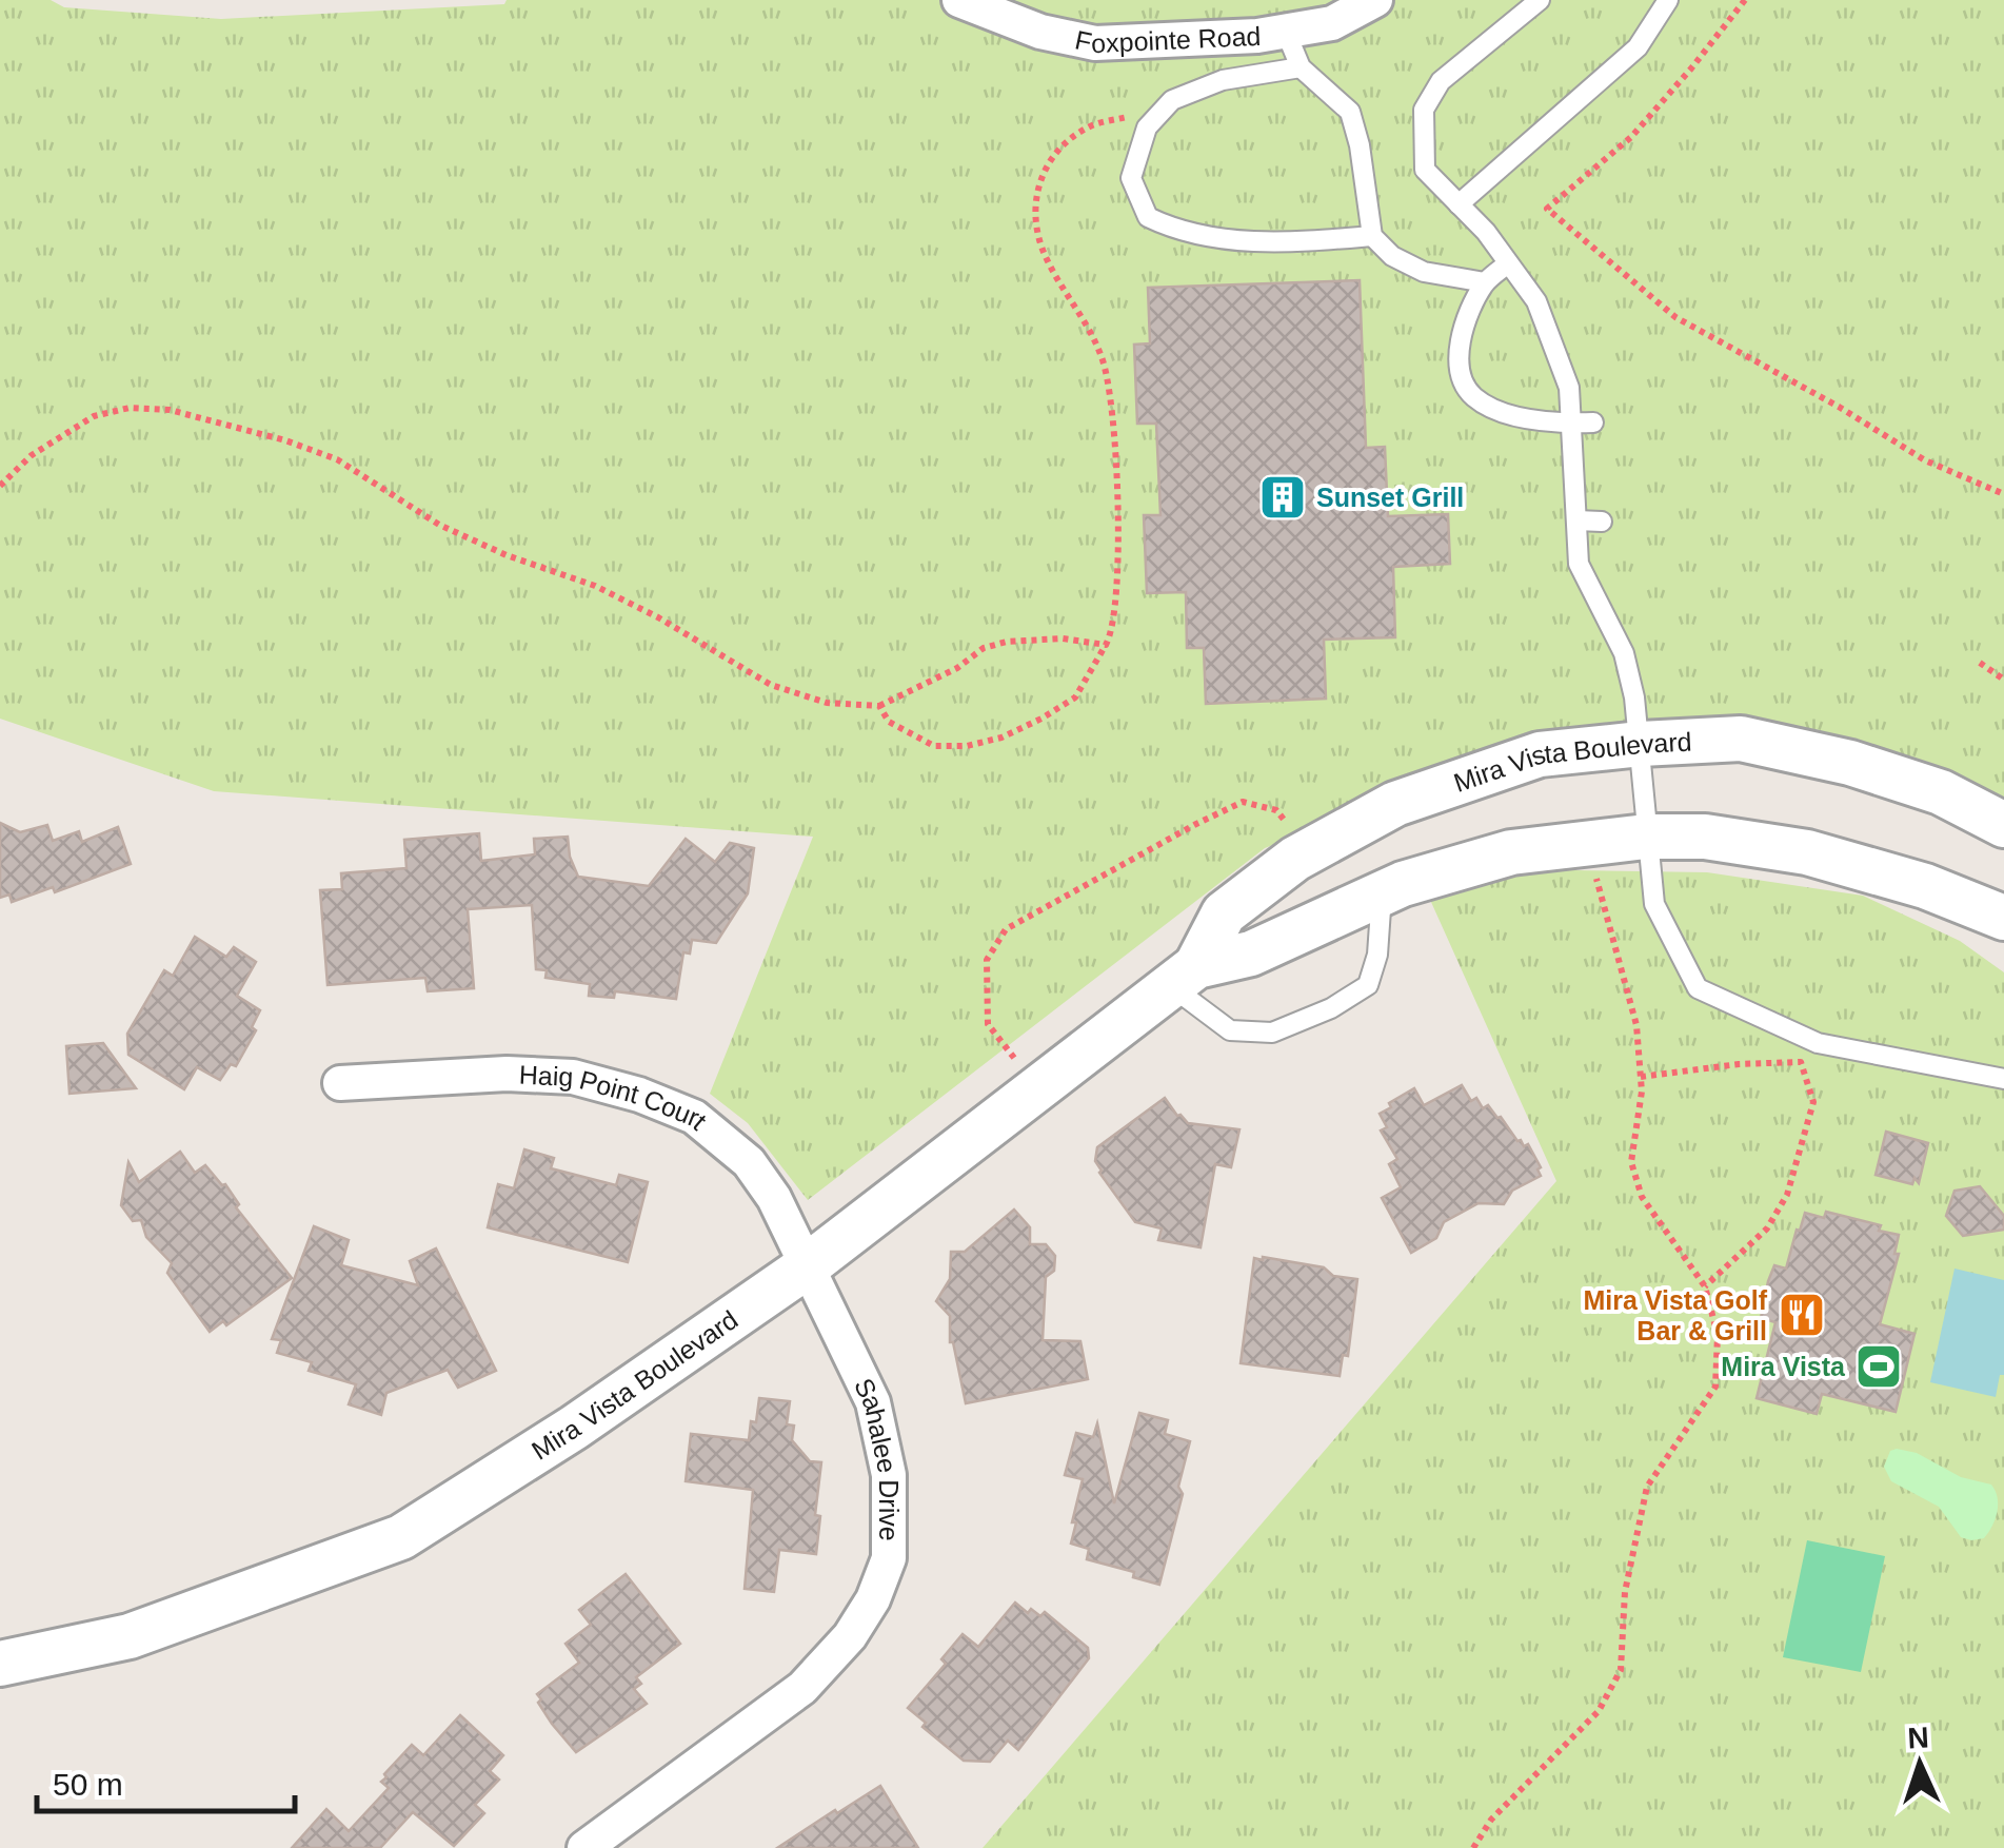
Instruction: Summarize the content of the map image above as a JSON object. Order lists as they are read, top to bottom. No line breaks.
{"streets":{"street":["Foxpointe Road","Mira Vista Boulevard","Haig Point Court","Sahalee Drive"]},"crossings":[["Mira Vista Boulevard","Haig Point Court"],["Mira Vista Boulevard","Sahalee Drive"],["Haig Point Court","Sahalee Drive"]],"places":{"building":["Sunset Grill"],"restaurant":["Mira Vista Golf Bar & Grill"],"sports":["Mira Vista"]},"scale_bar":"50 m","north":"top"}
